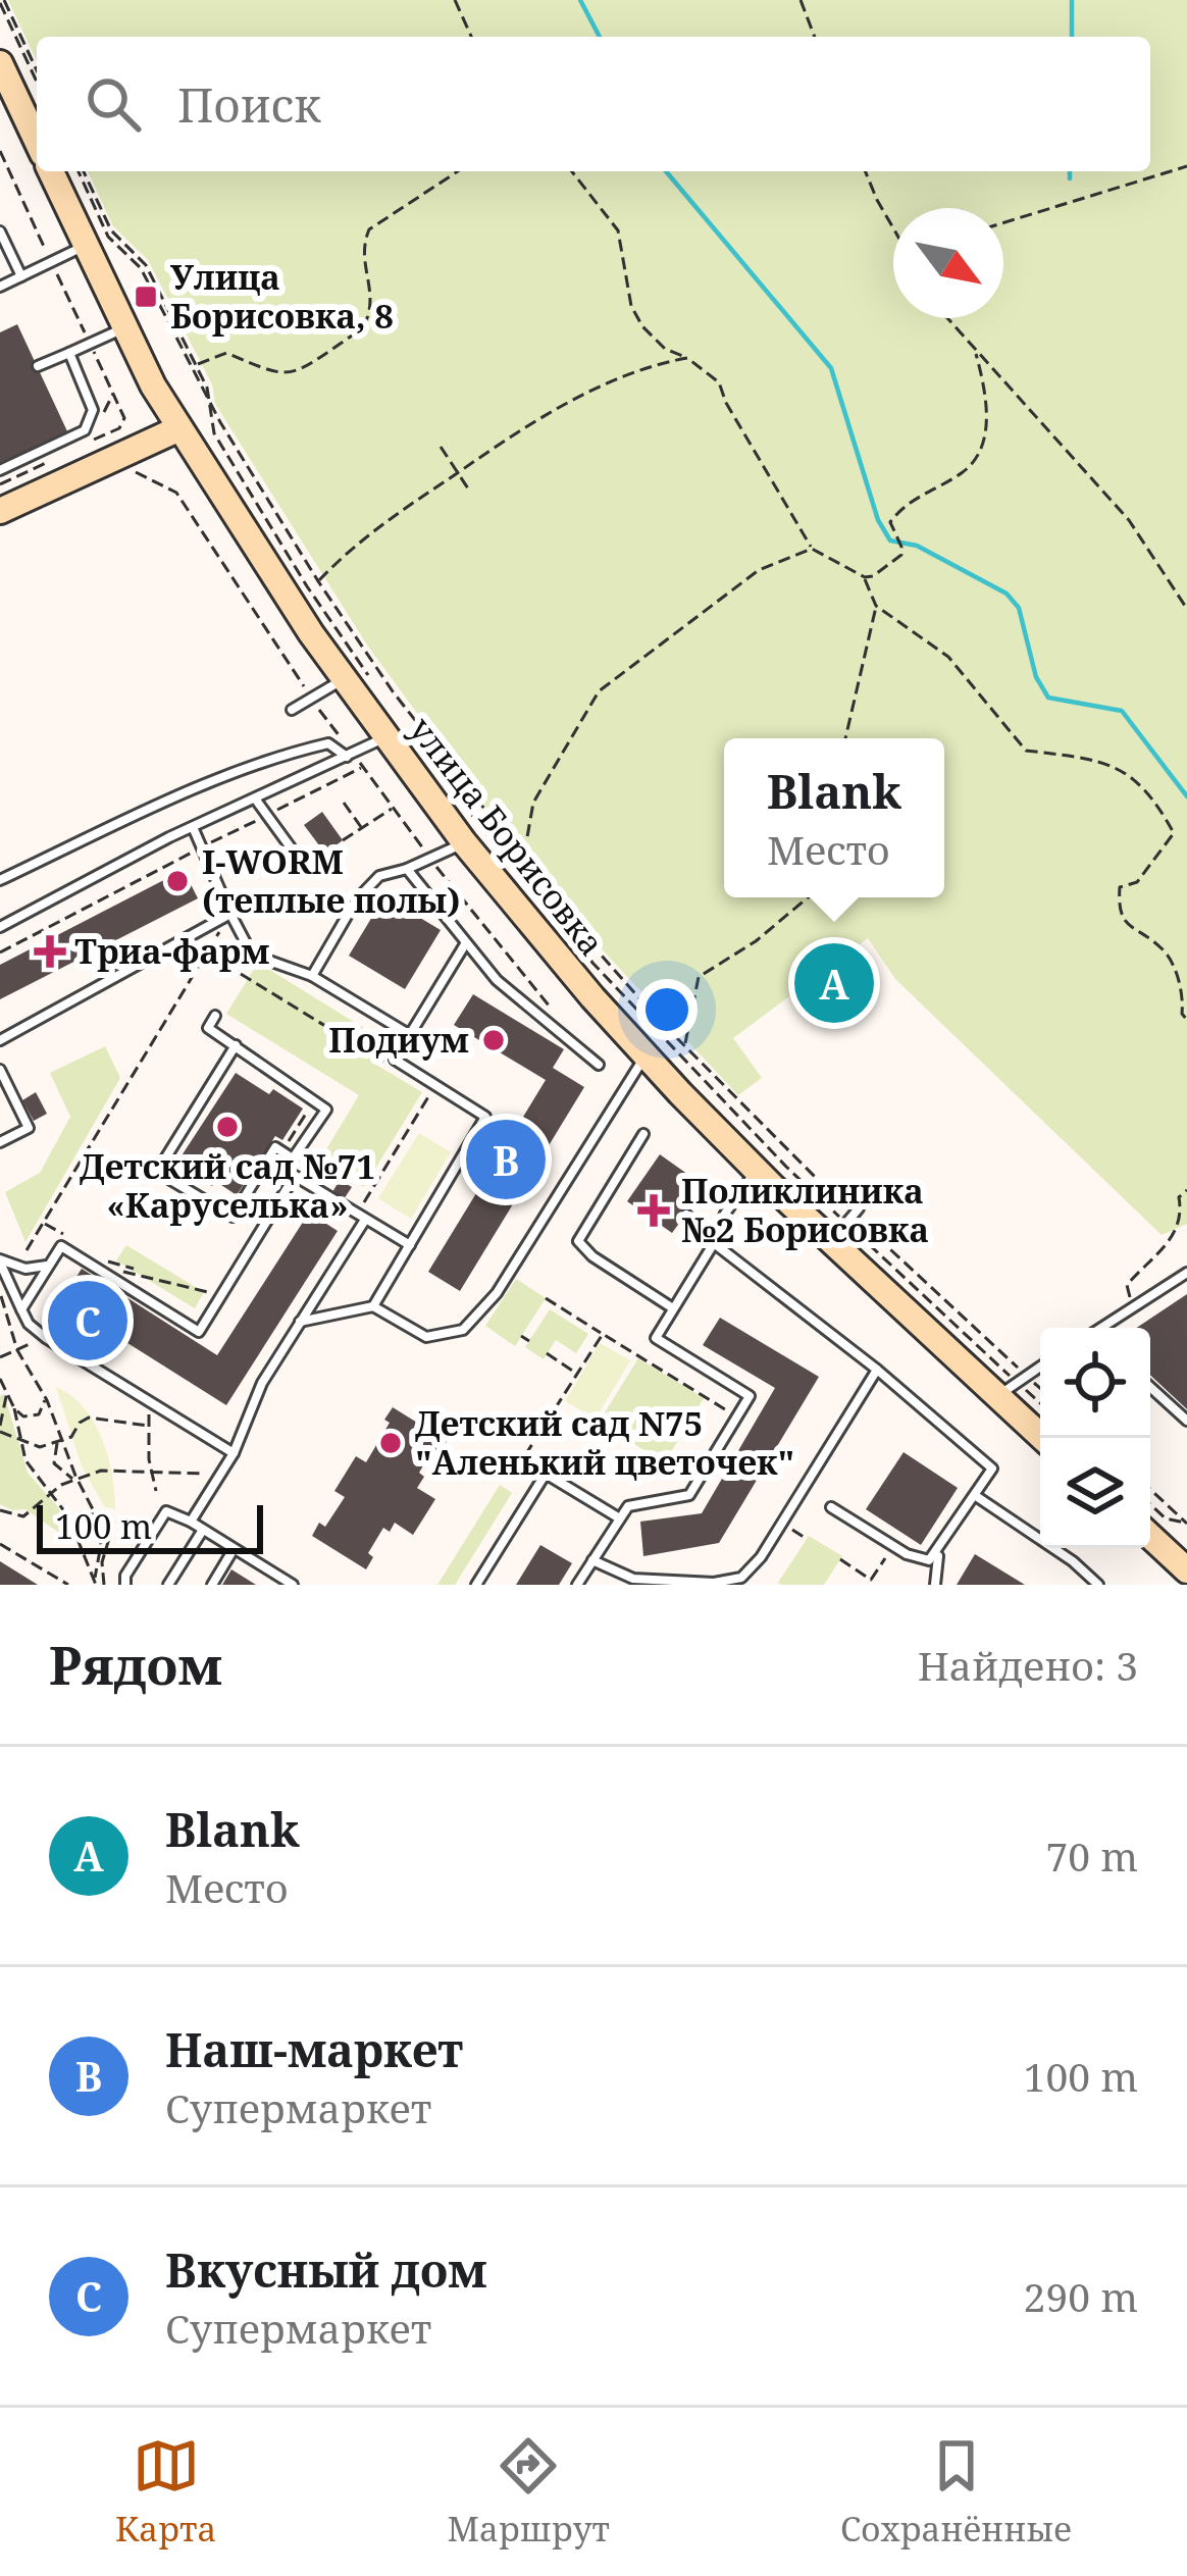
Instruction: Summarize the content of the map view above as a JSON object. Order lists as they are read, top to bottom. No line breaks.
{"streets":{"street":["улица Борисовка"]},"places":{"transit":["Улица Борисовка, 8"],"other":["I-WORM (теплые полы)","Подиум","Детский сад №71 «Каруселька»","Детский сад N75 \"Аленький цветочек\""],"health":["Триа-фарм","Поликлиника №2 Борисовка"]},"scale_bar":"100 m","north":"bottom right","page":{"search":"Поиск","popup":["Blank","Место"],"pins":["A","B","C"],"scale":"100 m","heading":["Рядом","Найдено: 3"],"list":[{"mark":"A","name":"Blank","note":"Место","value":"70 m"},{"mark":"B","name":"Наш-маркет","note":"Супермаркет","value":"100 m"},{"mark":"C","name":"Вкусный дом","note":"Супермаркет","value":"290 m"}],"nav":["Карта","Маршрут","Сохранённые"]}}
